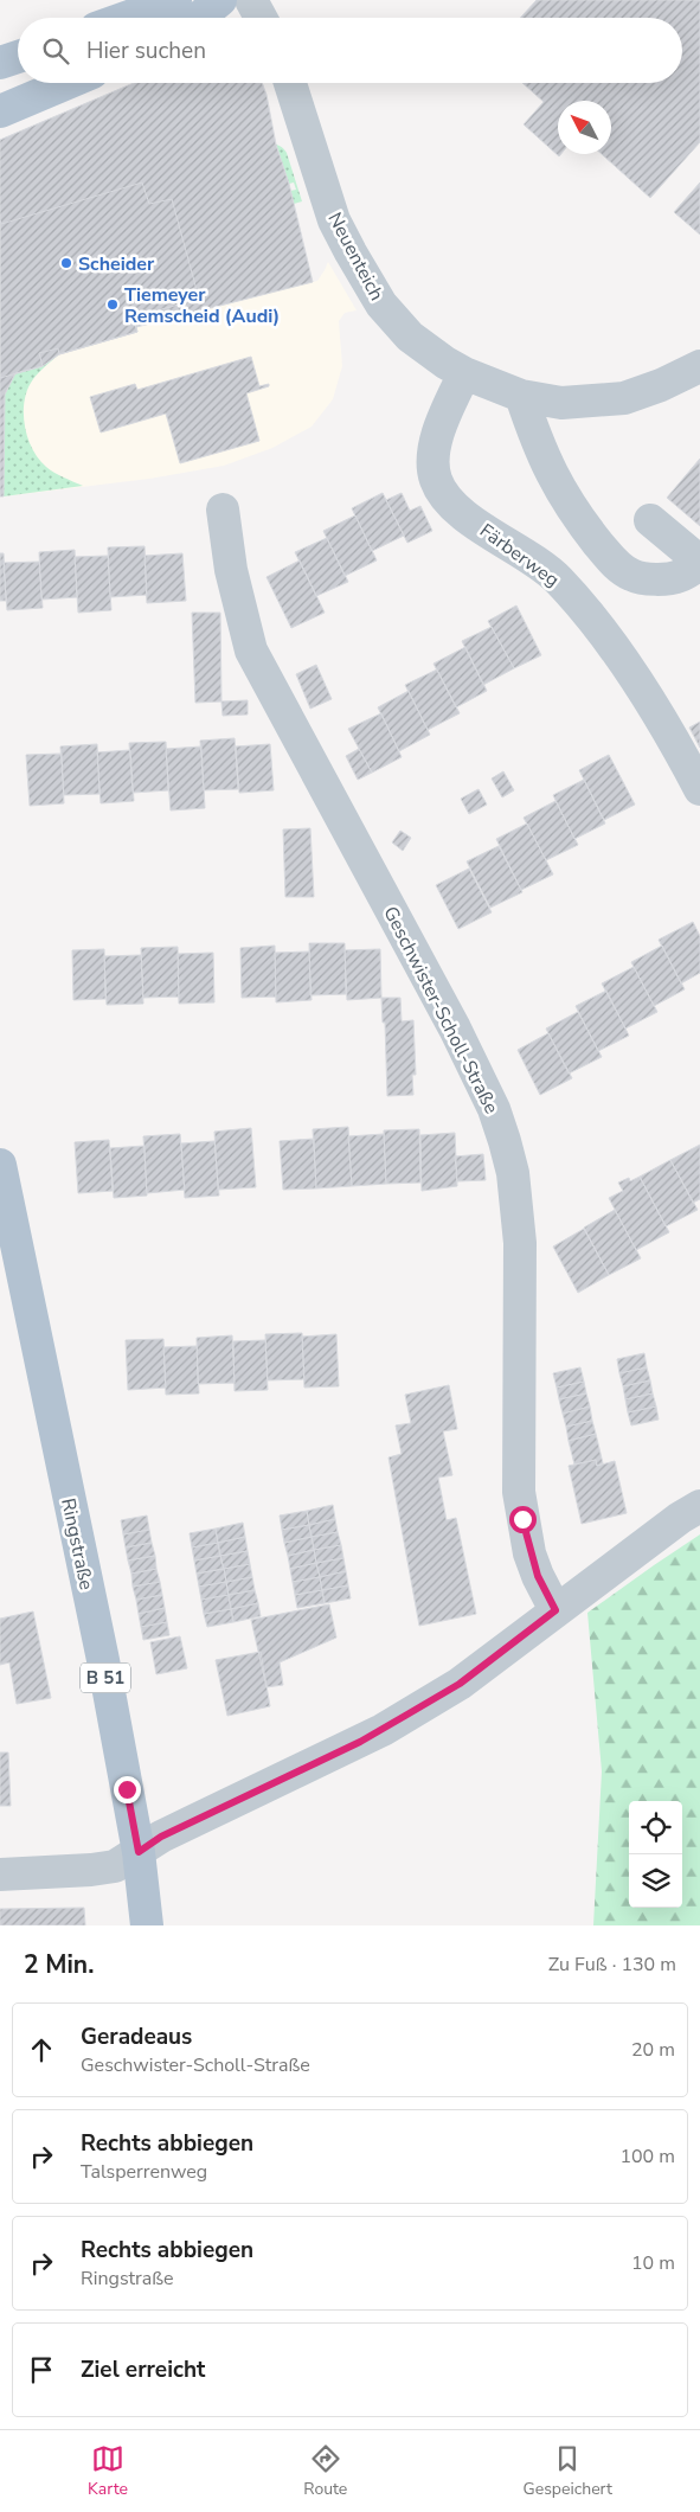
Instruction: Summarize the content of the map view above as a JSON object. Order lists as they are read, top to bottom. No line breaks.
{"streets":{"main road":["Ringstraße","B 51"],"street":["Neuenteich","Färberweg","Geschwister-Scholl-Straße"]},"crossings":[["Neuenteich","Färberweg"]],"places":["Scheider","Tiemeyer Remscheid (Audi)"],"north":"top left","page":{"search":"Hier suchen","heading":["2 Min.","Zu Fuß · 130 m"],"list":[["Geradeaus","Geschwister-Scholl-Straße","20 m"],["Rechts abbiegen","Talsperrenweg","100 m"],["Rechts abbiegen","Ringstraße","10 m"],"Ziel erreicht"],"nav":["Karte","Route","Gespeichert"]}}
